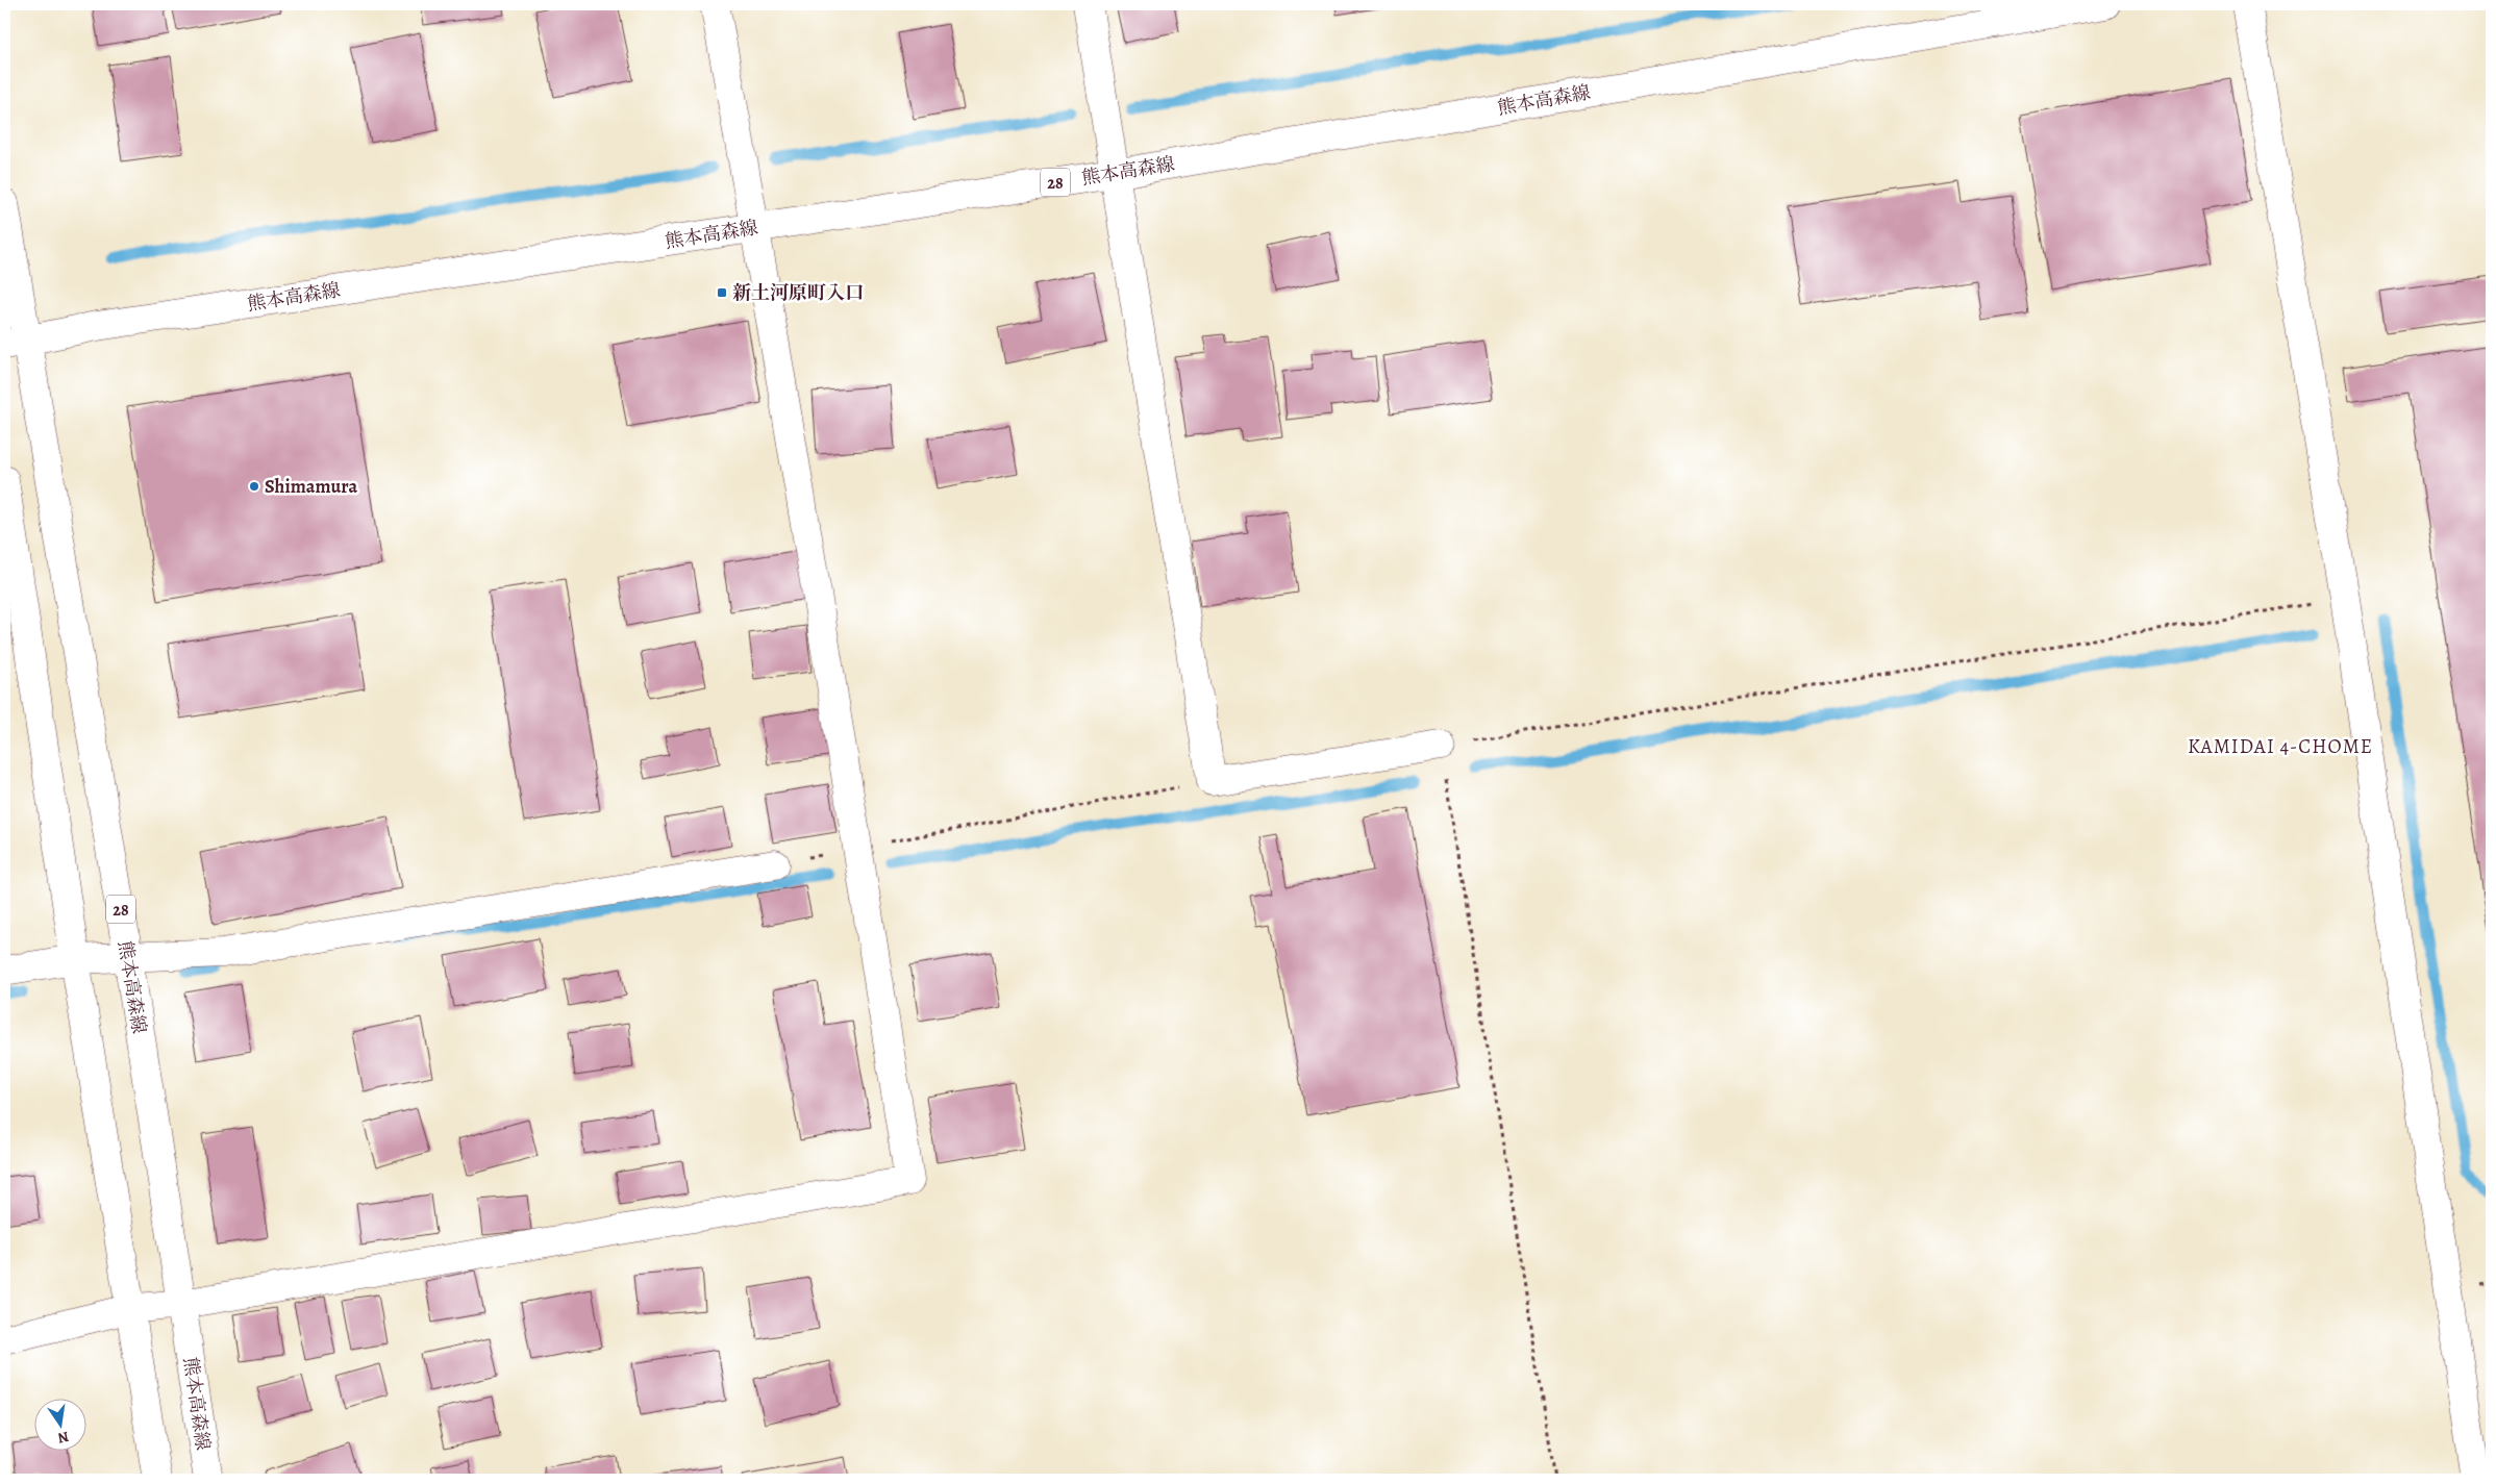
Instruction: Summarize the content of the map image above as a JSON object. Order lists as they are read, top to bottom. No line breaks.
{"streets":{"main road":["熊本高森線","28"]},"districts":["KAMIDAI 4-CHOME"],"places":{"transit":["新土河原町入口"],"other":["Shimamura"]},"north":"bottom"}
